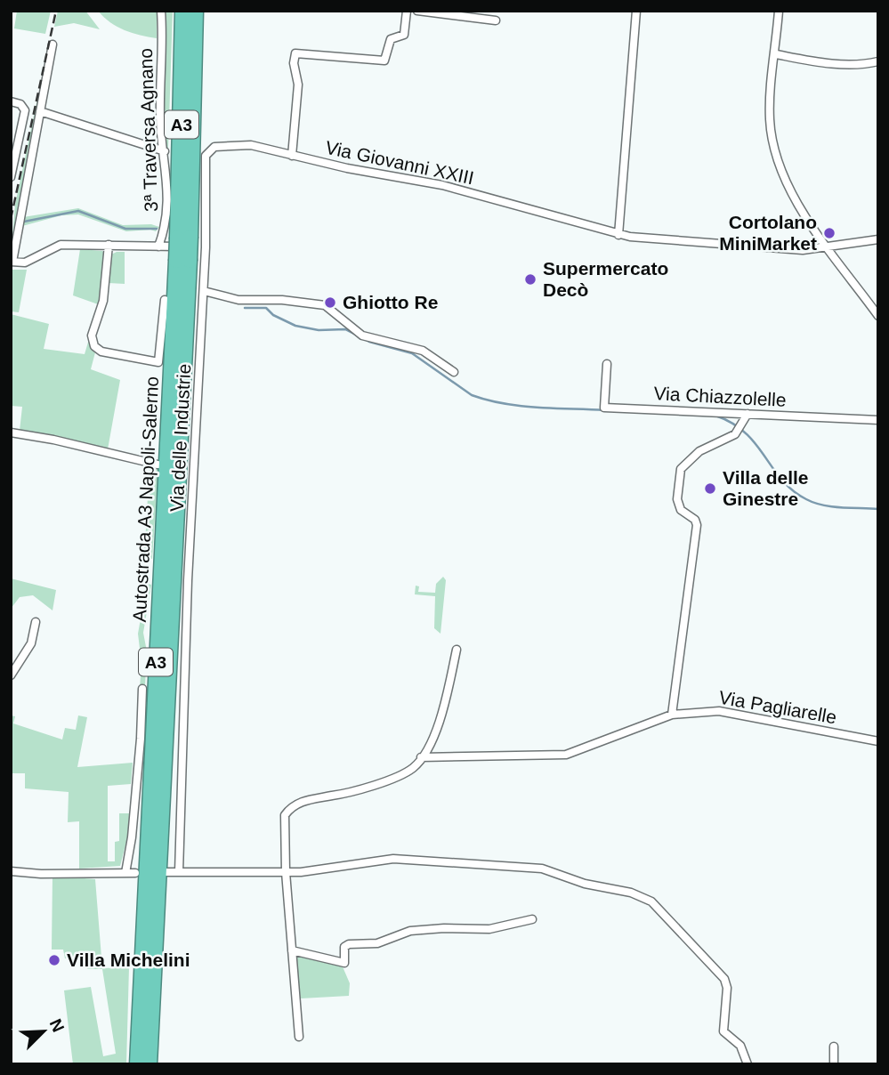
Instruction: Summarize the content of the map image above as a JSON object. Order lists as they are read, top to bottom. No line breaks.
{"streets":{"highway":["A3","Autostrada A3 Napoli-Salerno"],"street":["3ª Traversa Agnano","Via Giovanni XXIII","Via Chiazzolelle","Via delle Industrie","Via Pagliarelle"]},"crossings":[["Via Giovanni XXIII","Via delle Industrie"]],"places":["Cortolano MiniMarket","Supermercato Decò","Ghiotto Re","Villa delle Ginestre","Villa Michelini"],"north":"top right"}
